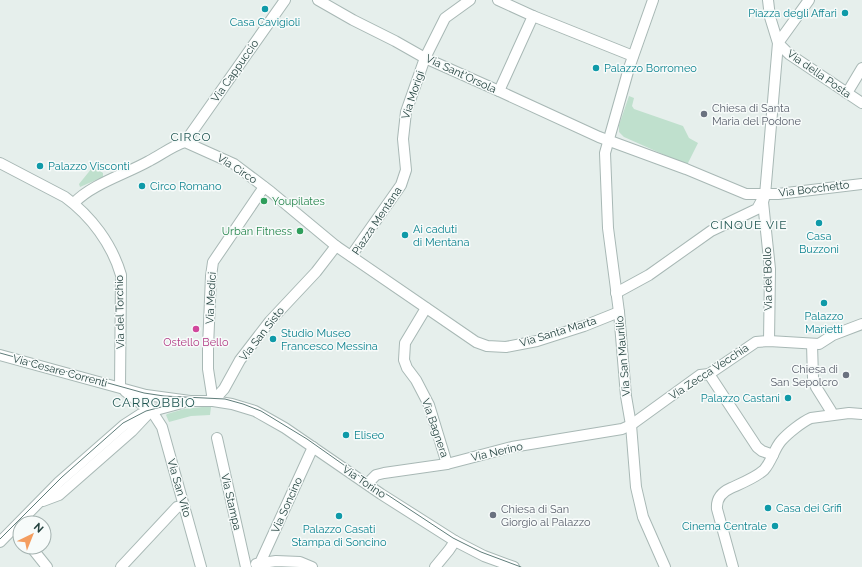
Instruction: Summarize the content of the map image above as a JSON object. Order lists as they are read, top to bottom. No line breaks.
{"streets":{"street":["Via Cappuccio","Via Sant'Orsola","Via della Posta","Via Morigi","Via Circo","Via Bocchetto","Piazza Mentana","Via del Bollo","Via Medici","Via del Torchio","Via Santa Marta","Via San Sisto","Via San Maurilio","Via Cesare Correnti","Via Zecca Vecchia","Via Bagnera","Via Nerino","Via Torino","Via San Vito","Via Stampa","Via Soncino"]},"crossings":[["Via Cappuccio","Via Circo"],["Via Sant'Orsola","Via Morigi"],["Via Sant'Orsola","Via Bocchetto"],["Via Sant'Orsola","Via San Maurilio"],["Via della Posta","Via del Bollo"],["Via Morigi","Piazza Mentana"],["Via Circo","Piazza Mentana"],["Via Circo","Via Medici"],["Via Circo","Via San Sisto"],["Via Bocchetto","Via del Bollo"],["Piazza Mentana","Via Santa Marta"],["Via del Bollo","Via Zecca Vecchia"],["Via Medici","Via San Sisto"],["Via Medici","Via Torino"],["Via del Torchio","Via Cesare Correnti"],["Via Santa Marta","Via San Maurilio"],["Via Santa Marta","Via Bagnera"],["Via San Sisto","Via Torino"],["Via San Maurilio","Via Zecca Vecchia"],["Via San Maurilio","Via Nerino"],["Via Zecca Vecchia","Via Nerino"],["Via Bagnera","Via Nerino"],["Via Nerino","Via Torino"],["Via Torino","Via Soncino"],["Via Stampa","Via Soncino"]],"districts":["CIRCO","CINQUE VIE","CARROBBIO"],"places":["Casa Cavigioli","Piazza degli Affari","Palazzo Borromeo","Chiesa di Santa Maria del Podone","Palazzo Visconti","Circo Romano","Youpilates","Casa Buzzoni","Urban Fitness","Ai caduti di Mentana","Palazzo Marietti","Ostello Bello","Studio Museo Francesco Messina","Chiesa di San Sepolcro","Palazzo Castani","Eliseo","Casa dei Grifi","Chiesa di San Giorgio al Palazzo","Palazzo Casati Stampa di Soncino","Cinema Centrale"],"north":"top right"}
